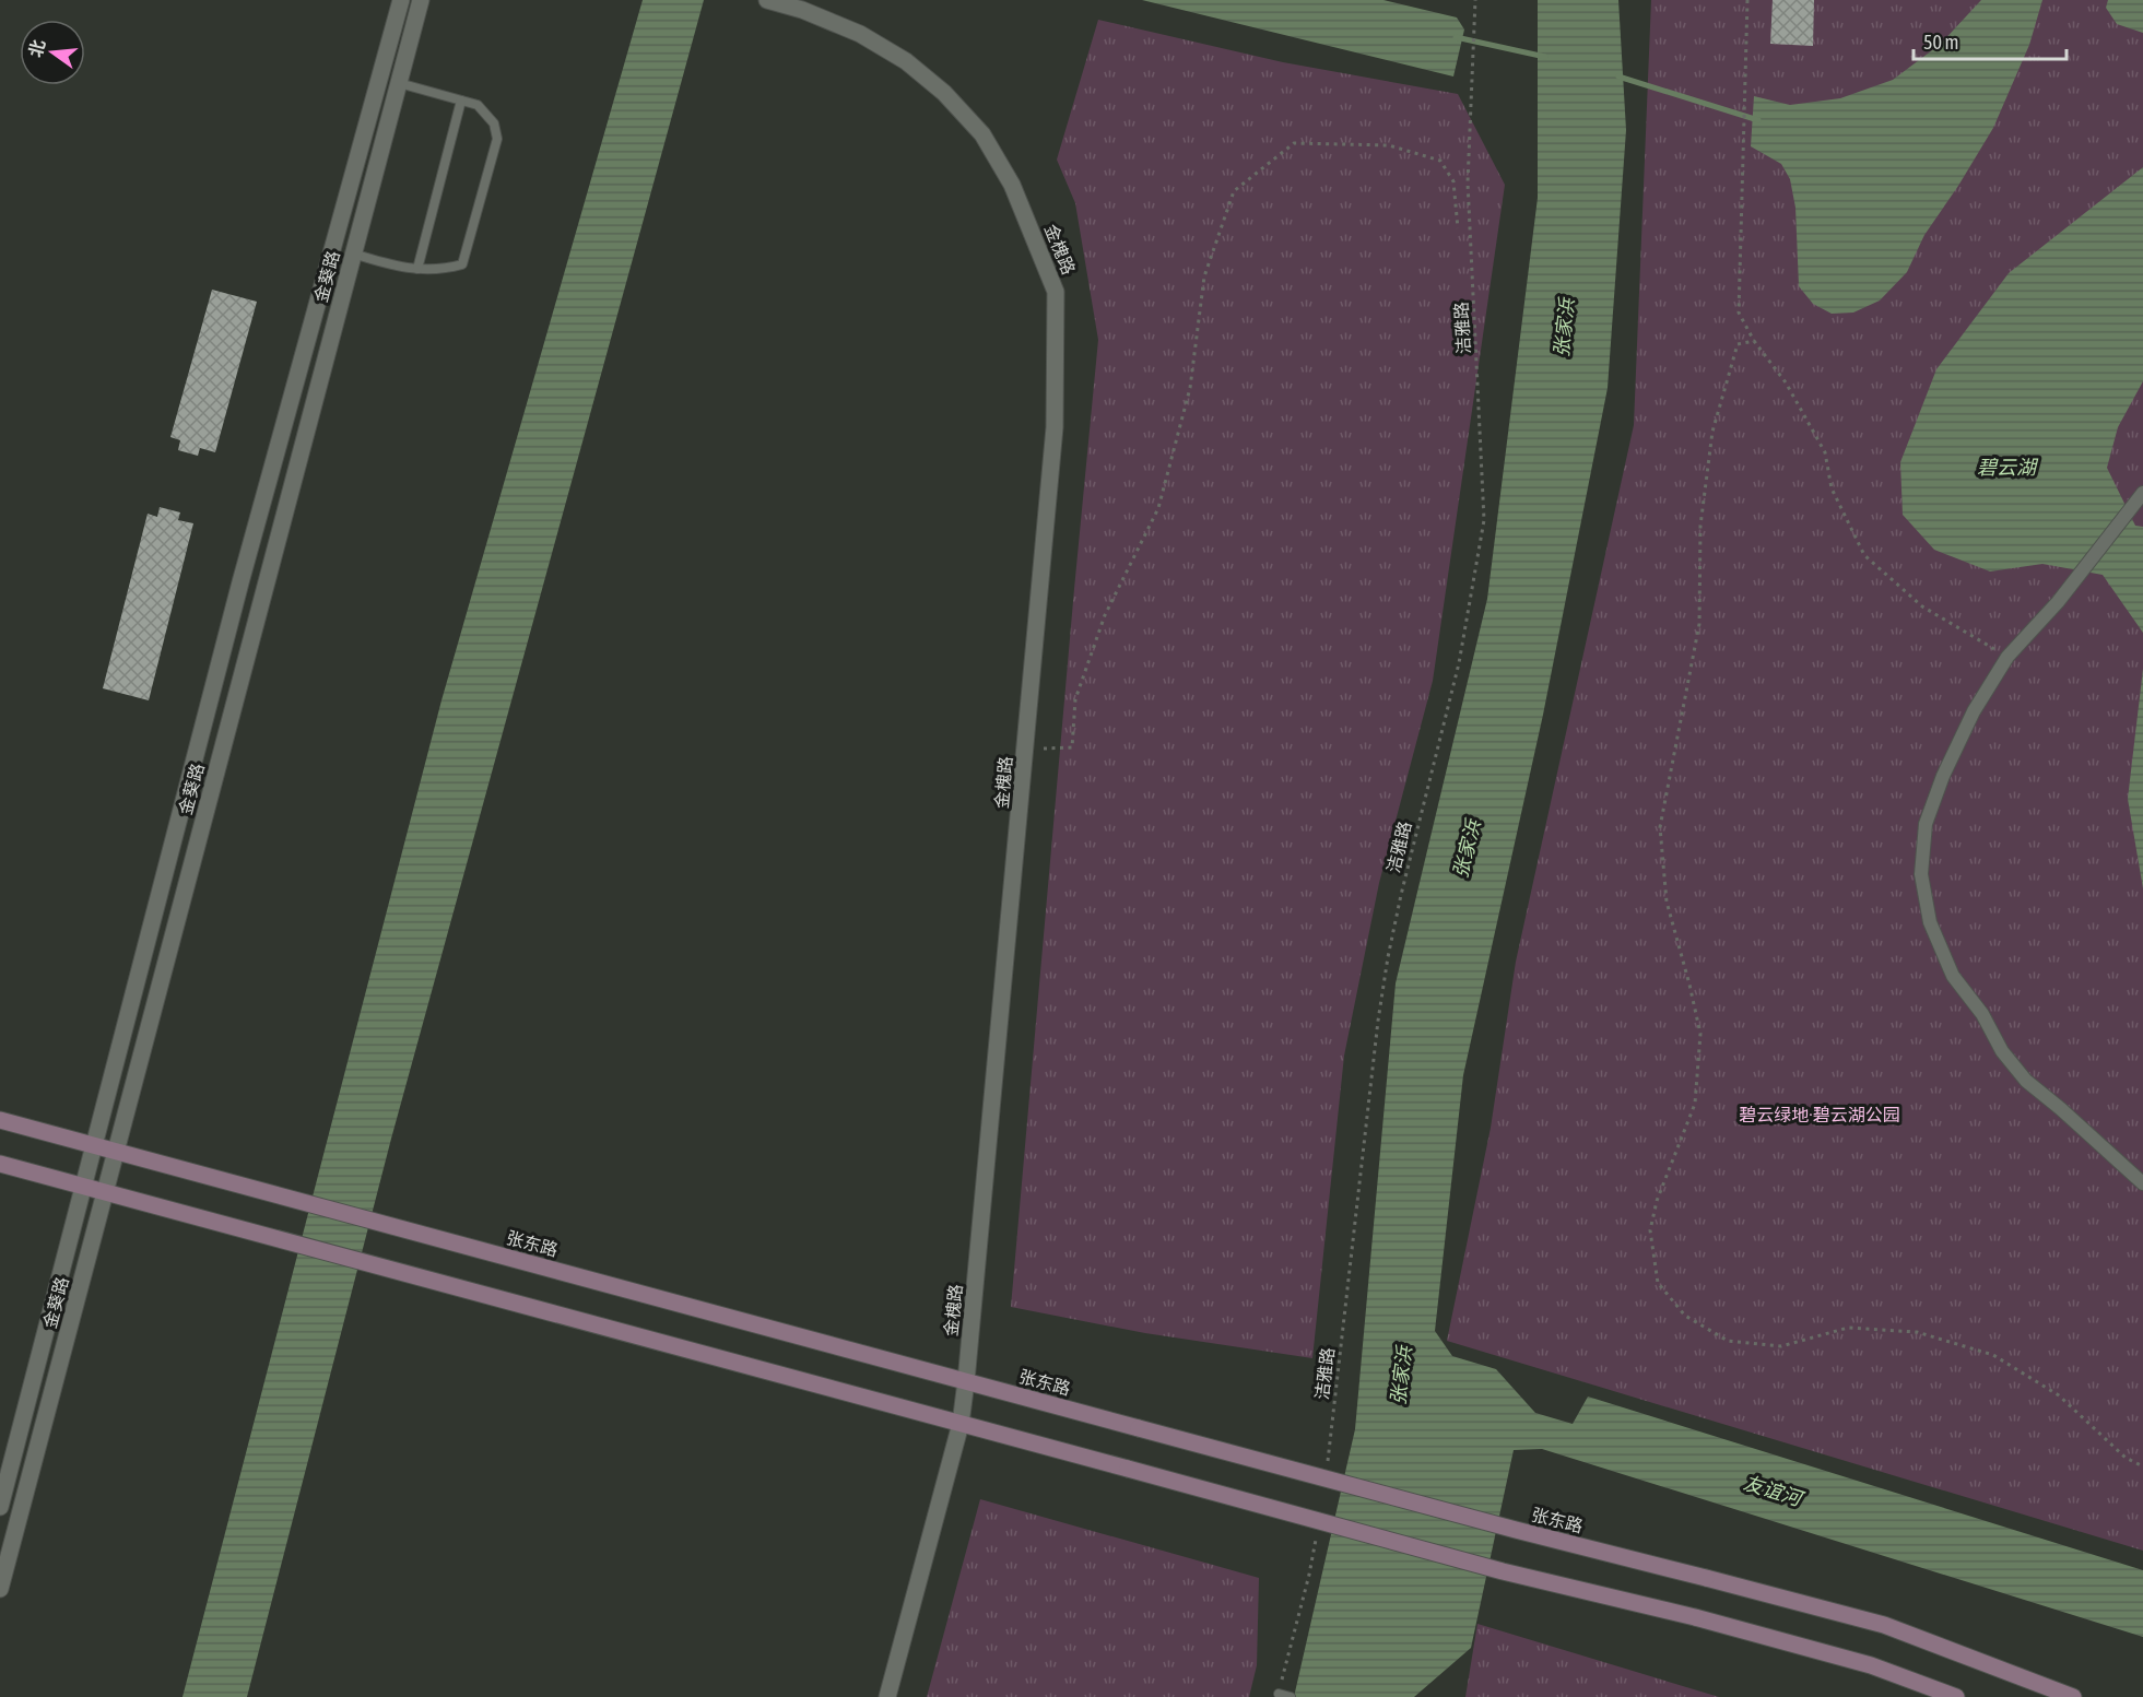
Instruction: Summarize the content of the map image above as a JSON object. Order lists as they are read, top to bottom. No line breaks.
{"streets":{"main road":["张东路"],"street":["金槐路","金葵路"],"path":["洁雅路"]},"crossings":[["金槐路","张东路"],["金葵路","张东路"]],"water":["张家浜","碧云湖","友谊河"],"parks":["碧云绿地·碧云湖公园"],"scale_bar":"50 m","north":"left"}
